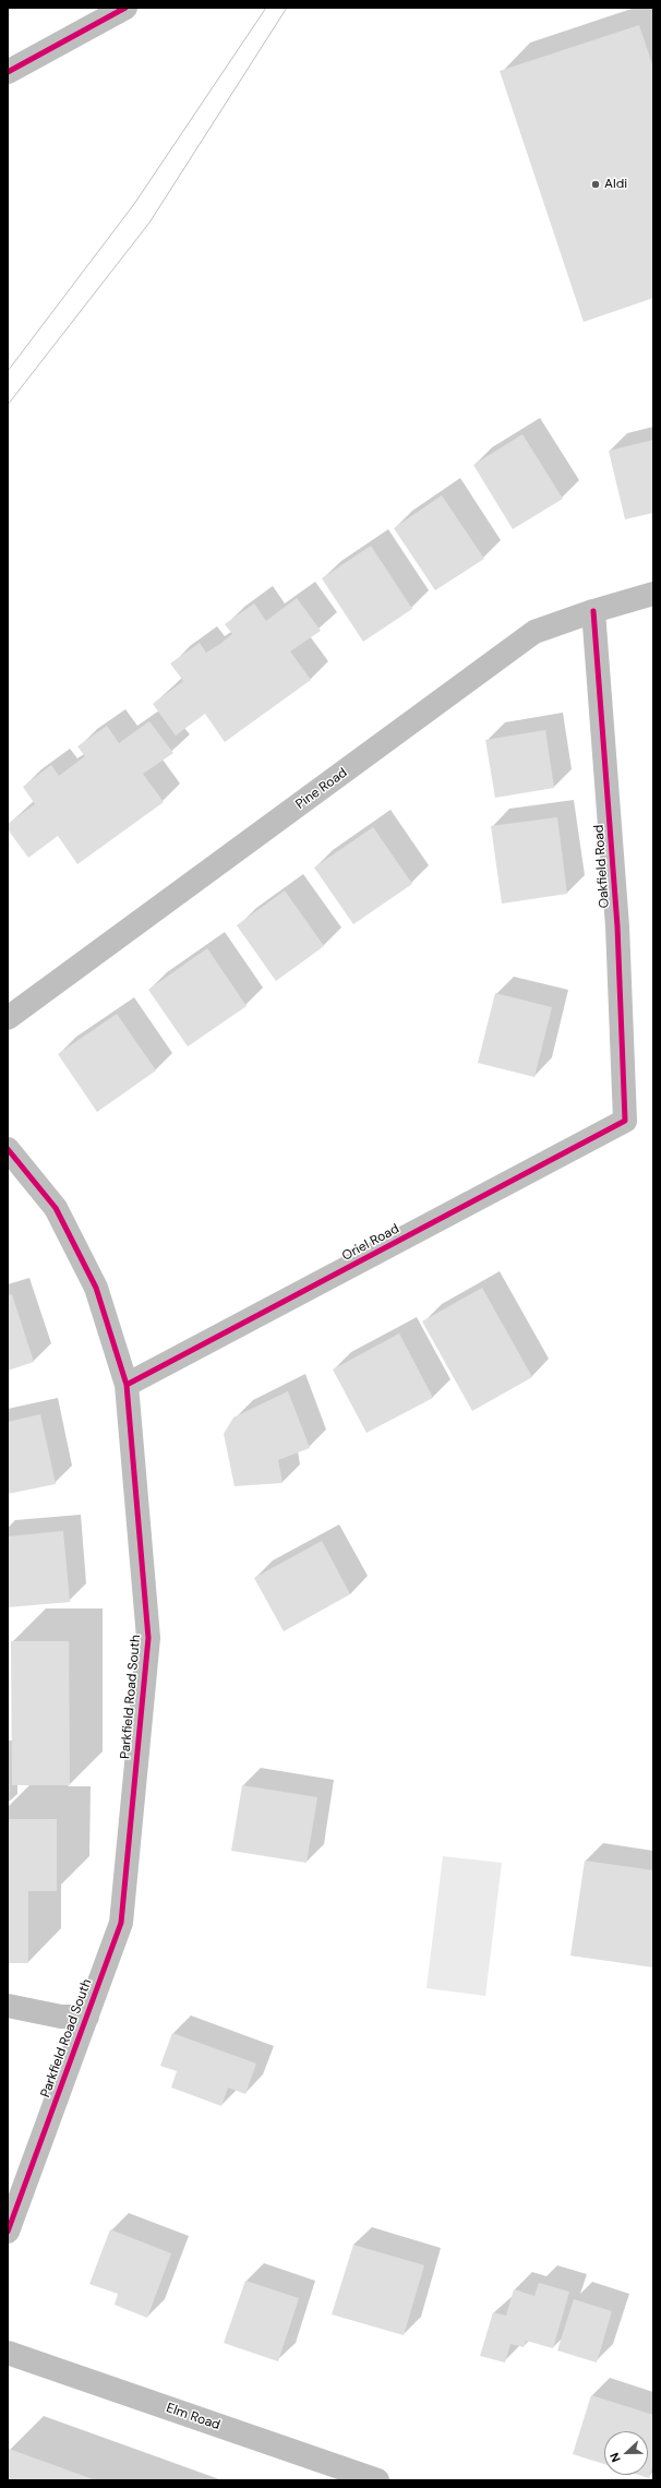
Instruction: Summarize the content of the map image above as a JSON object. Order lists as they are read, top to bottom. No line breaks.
{"streets":{"street":["Pine Road","Oakfield Road","Oriel Road","Parkfield Road South","Elm Road"]},"crossings":[["Pine Road","Oakfield Road"],["Oakfield Road","Oriel Road"],["Oriel Road","Parkfield Road South"]],"places":["Aldi"],"north":"left"}
